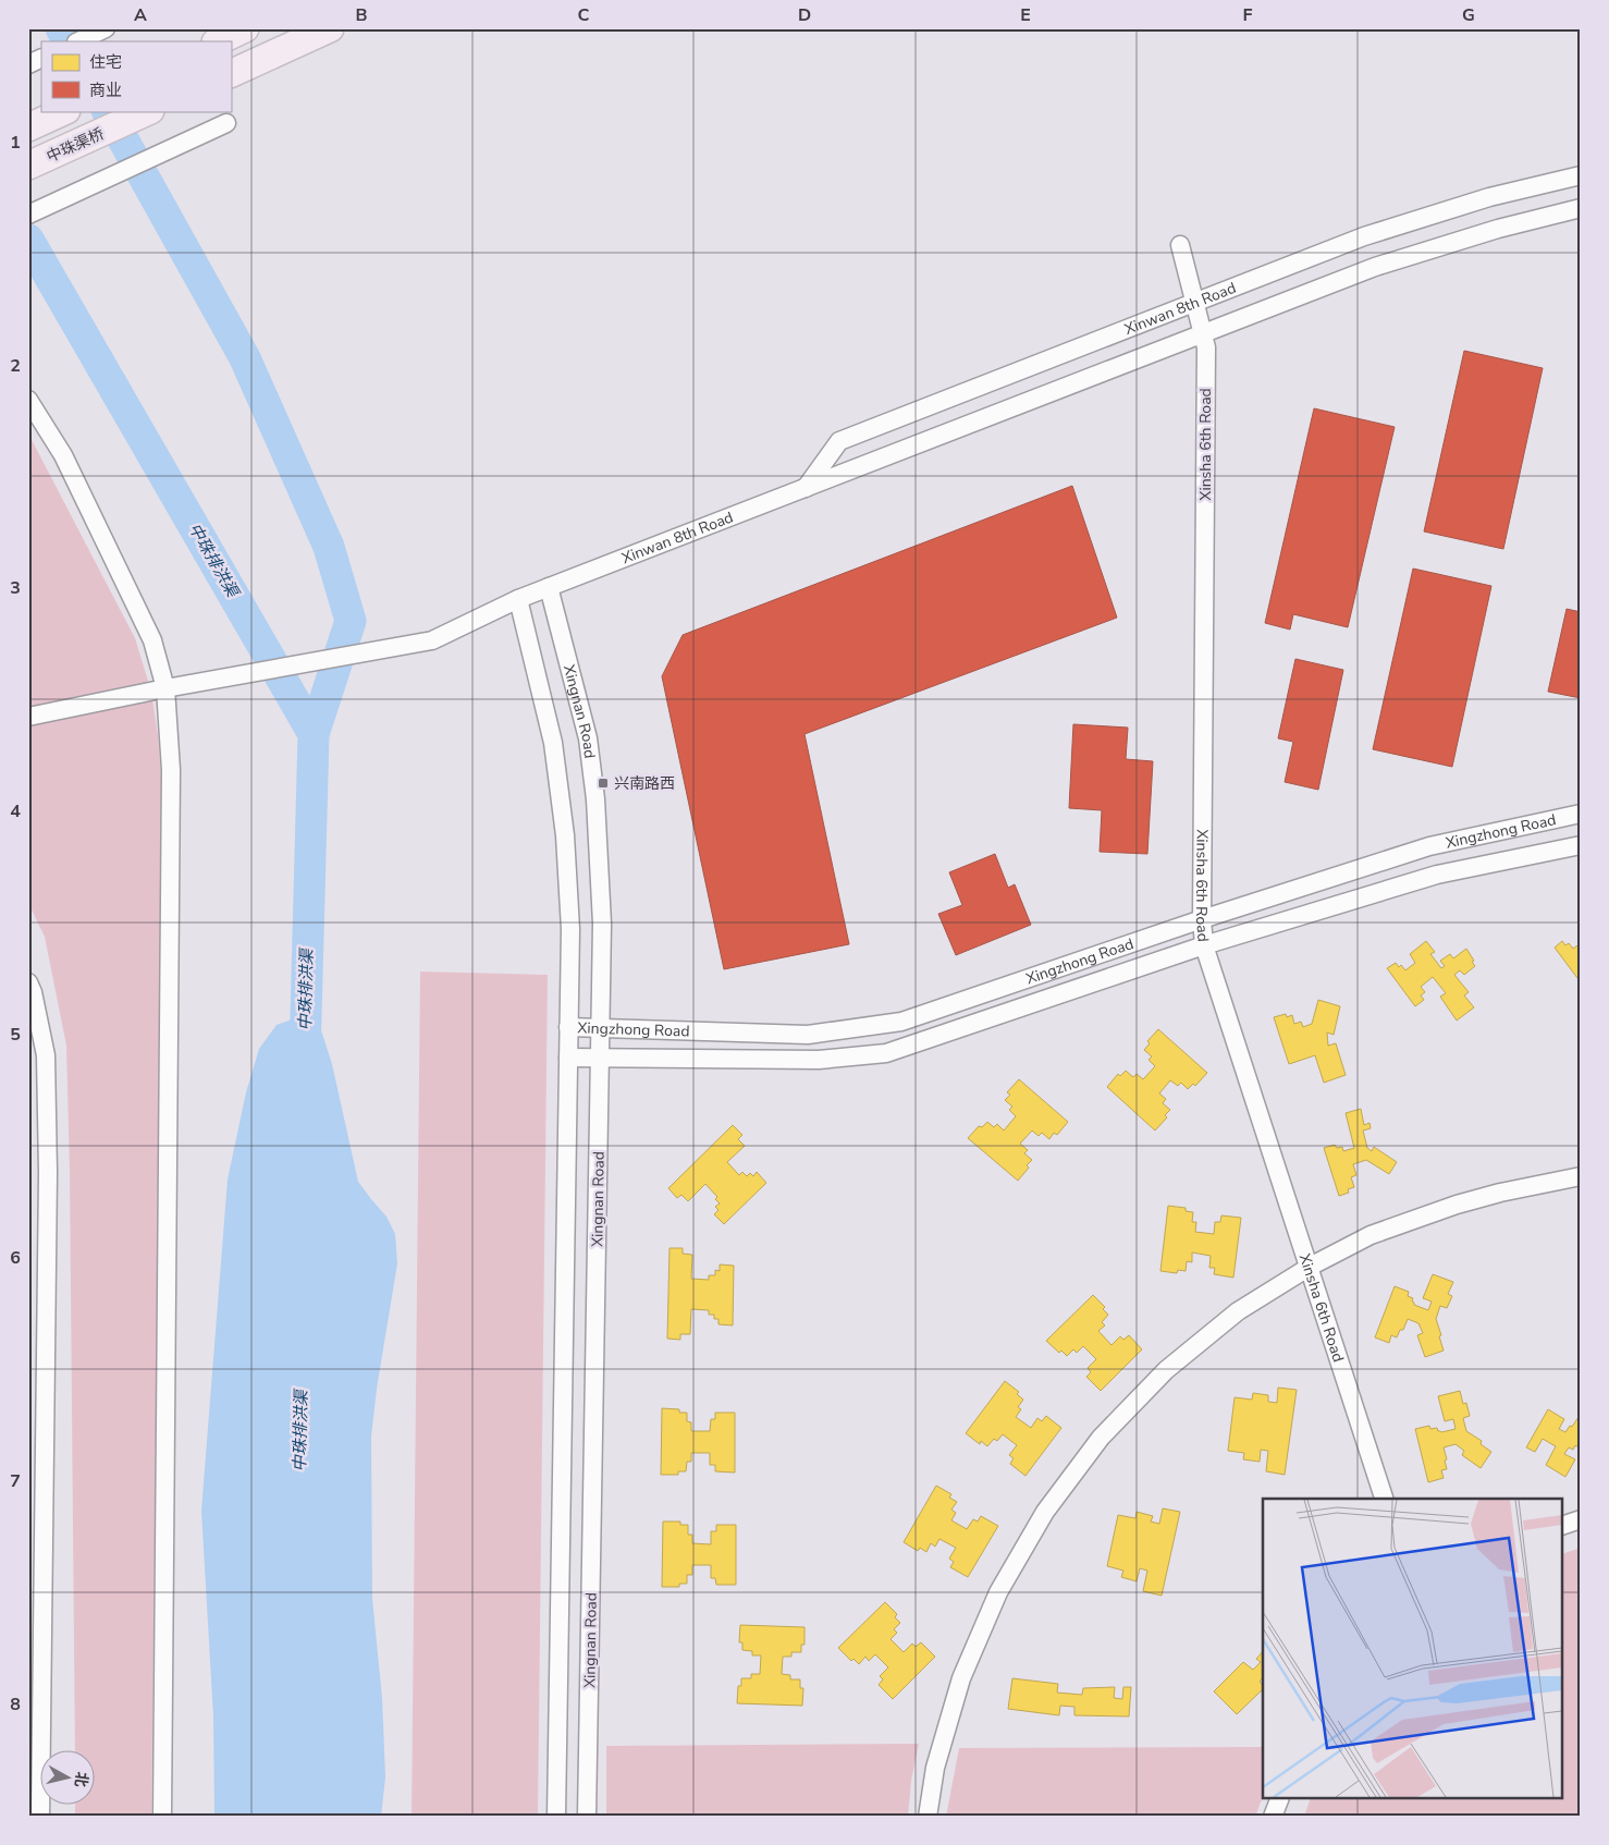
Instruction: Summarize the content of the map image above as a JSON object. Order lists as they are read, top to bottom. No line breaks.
{"streets":{"highway":["中珠渠桥"],"street":["Xinwan 8th Road","Xinsha 6th Road","Xingnan Road","Xingzhong Road"]},"crossings":[["Xinwan 8th Road","Xinsha 6th Road"],["Xinwan 8th Road","Xingnan Road"],["Xinsha 6th Road","Xingzhong Road"],["Xingnan Road","Xingzhong Road"]],"water":["中珠排洪渠"],"places":{"transit":["兴南路西"]},"legend":["住宅","商业"],"north":"right","grid":{"columns":["A","B","C","D","E","F","G"],"rows":["1","2","3","4","5","6","7","8"]}}
